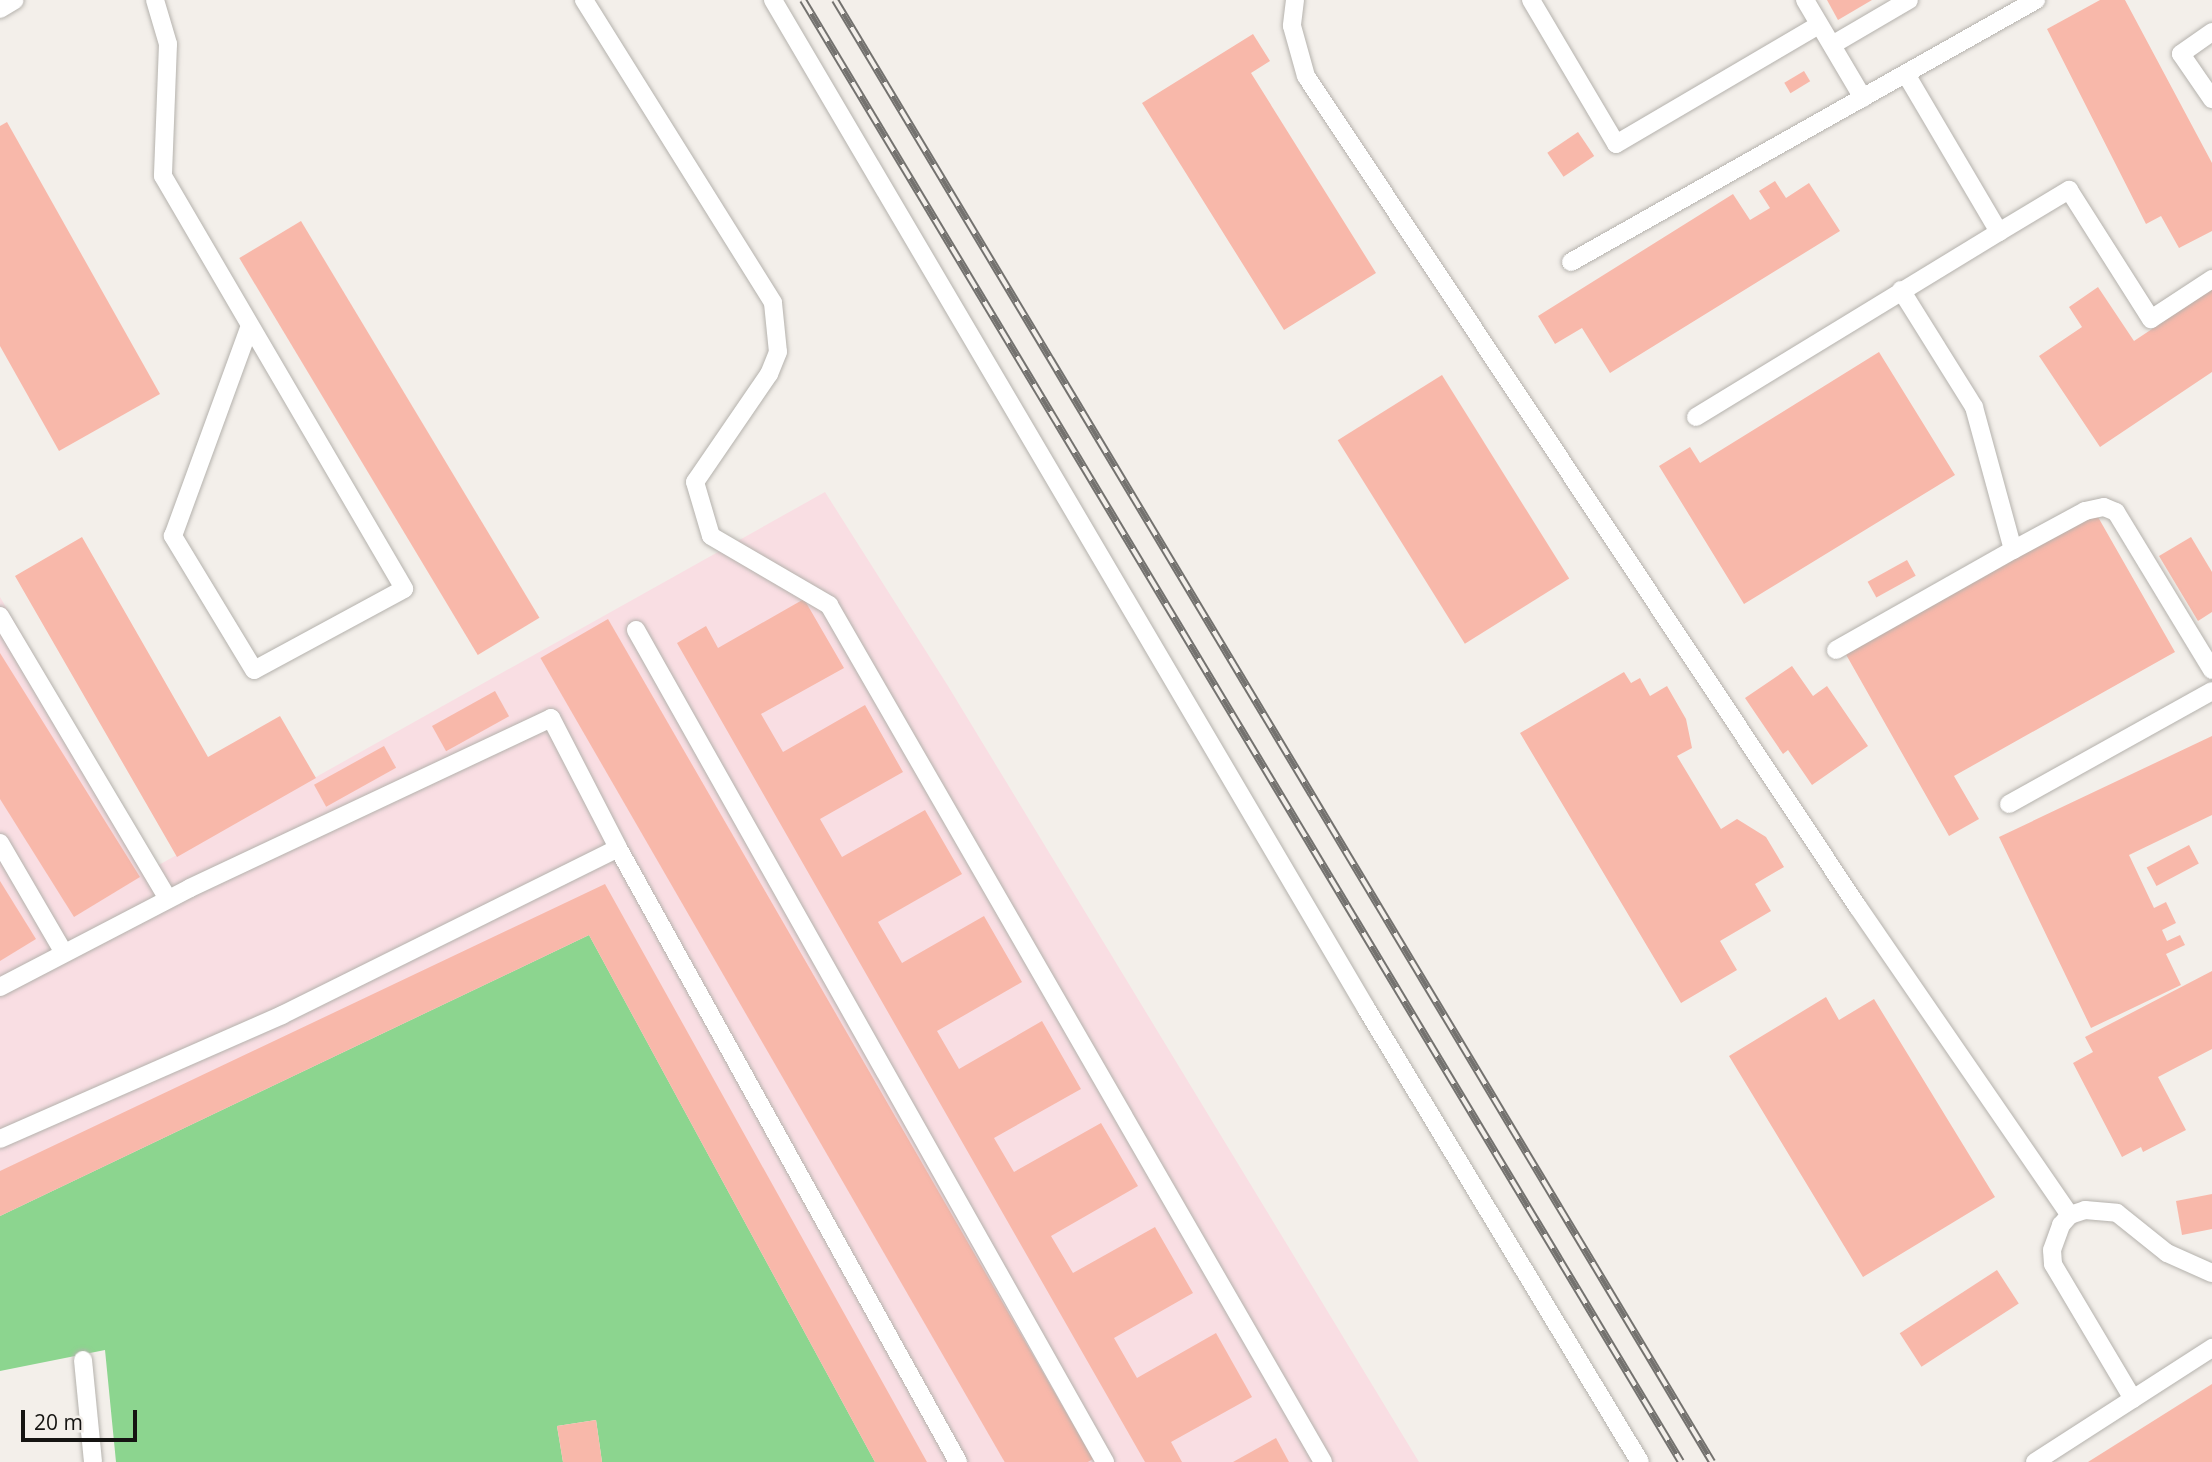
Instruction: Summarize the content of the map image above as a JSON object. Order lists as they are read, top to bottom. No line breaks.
{"scale_bar":"20 m"}
